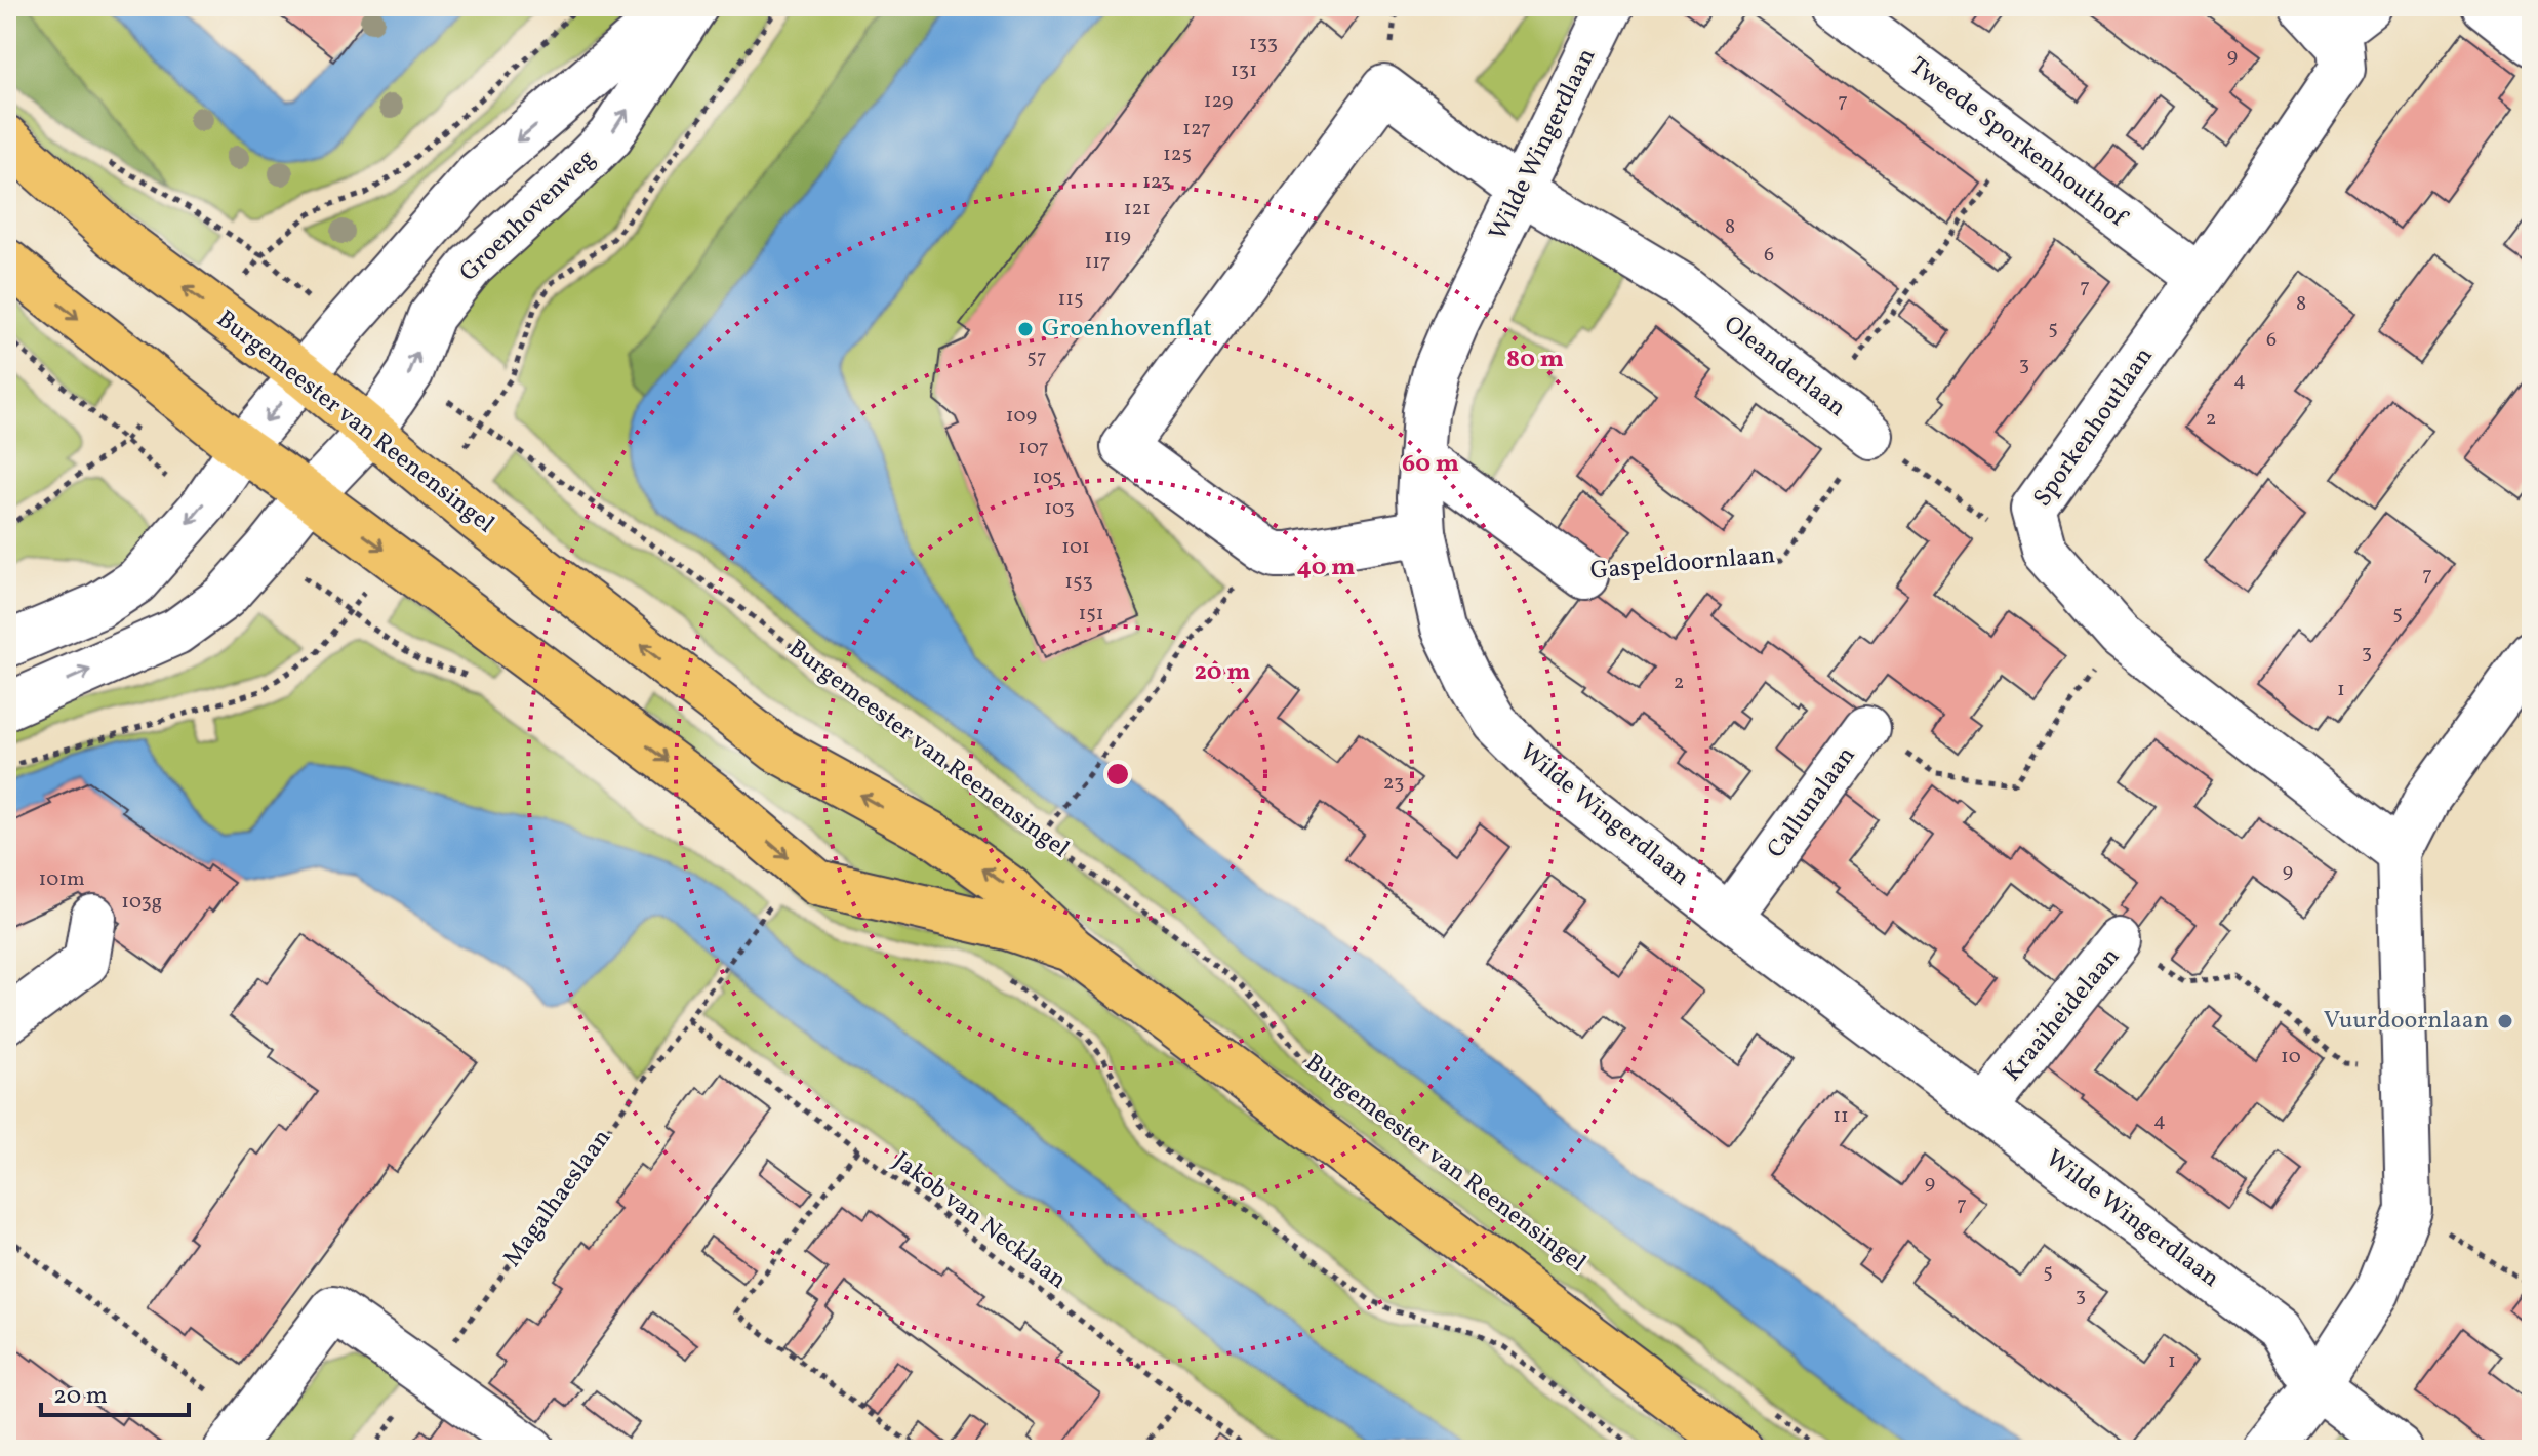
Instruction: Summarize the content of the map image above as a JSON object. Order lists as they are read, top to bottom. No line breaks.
{"streets":{"main road":["Burgemeester van Reenensingel"],"street":["Tweede Sporkenhouthof","Wilde Wingerdlaan","Groenhovenweg","Oleanderlaan","Sporkenhoutlaan","Gaspeldoornlaan","Callunalaan","Kraaiheidelaan"],"path":["Magalhaeslaan","Jakob van Necklaan"]},"crossings":[["Tweede Sporkenhouthof","Sporkenhoutlaan"],["Wilde Wingerdlaan","Oleanderlaan"],["Wilde Wingerdlaan","Gaspeldoornlaan"],["Wilde Wingerdlaan","Callunalaan"],["Wilde Wingerdlaan","Kraaiheidelaan"],["Groenhovenweg","Burgemeester van Reenensingel"],["Oleanderlaan","Sporkenhoutlaan"],["Oleanderlaan","Gaspeldoornlaan"],["Sporkenhoutlaan","Callunalaan"],["Magalhaeslaan","Jakob van Necklaan"]],"places":["Groenhovenflat","Vuurdoornlaan"],"house_numbers":["133","9","131","129","7","127","125","123","121","8","119","6","117","7","115","8","5","6","57","3","4","109","2","107","105","103","101","7","153","151","5","3","2","1","23","9","101m","103g","10","11","4","9","7","5","3","1"],"scale_bar":"20 m","rings":["80 m","60 m","40 m","20 m"]}
